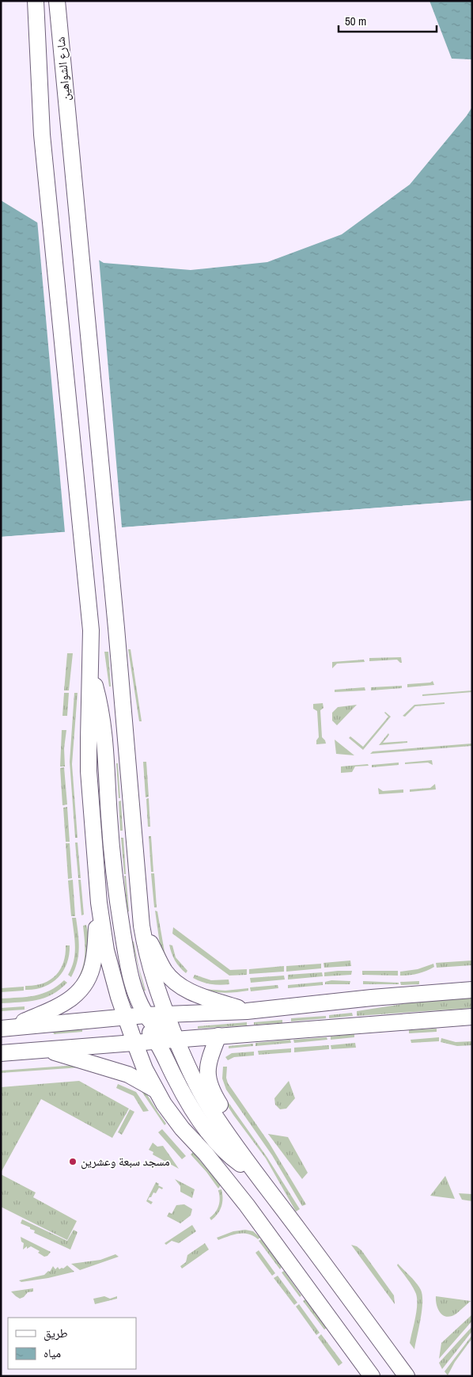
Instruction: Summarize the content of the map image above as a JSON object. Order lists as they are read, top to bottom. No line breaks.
{"streets":{"street":["شارع الشواهين"]},"places":["مسجد سبعة وعشرين"],"legend":["طريق","مياه"],"scale_bar":"50 m"}
